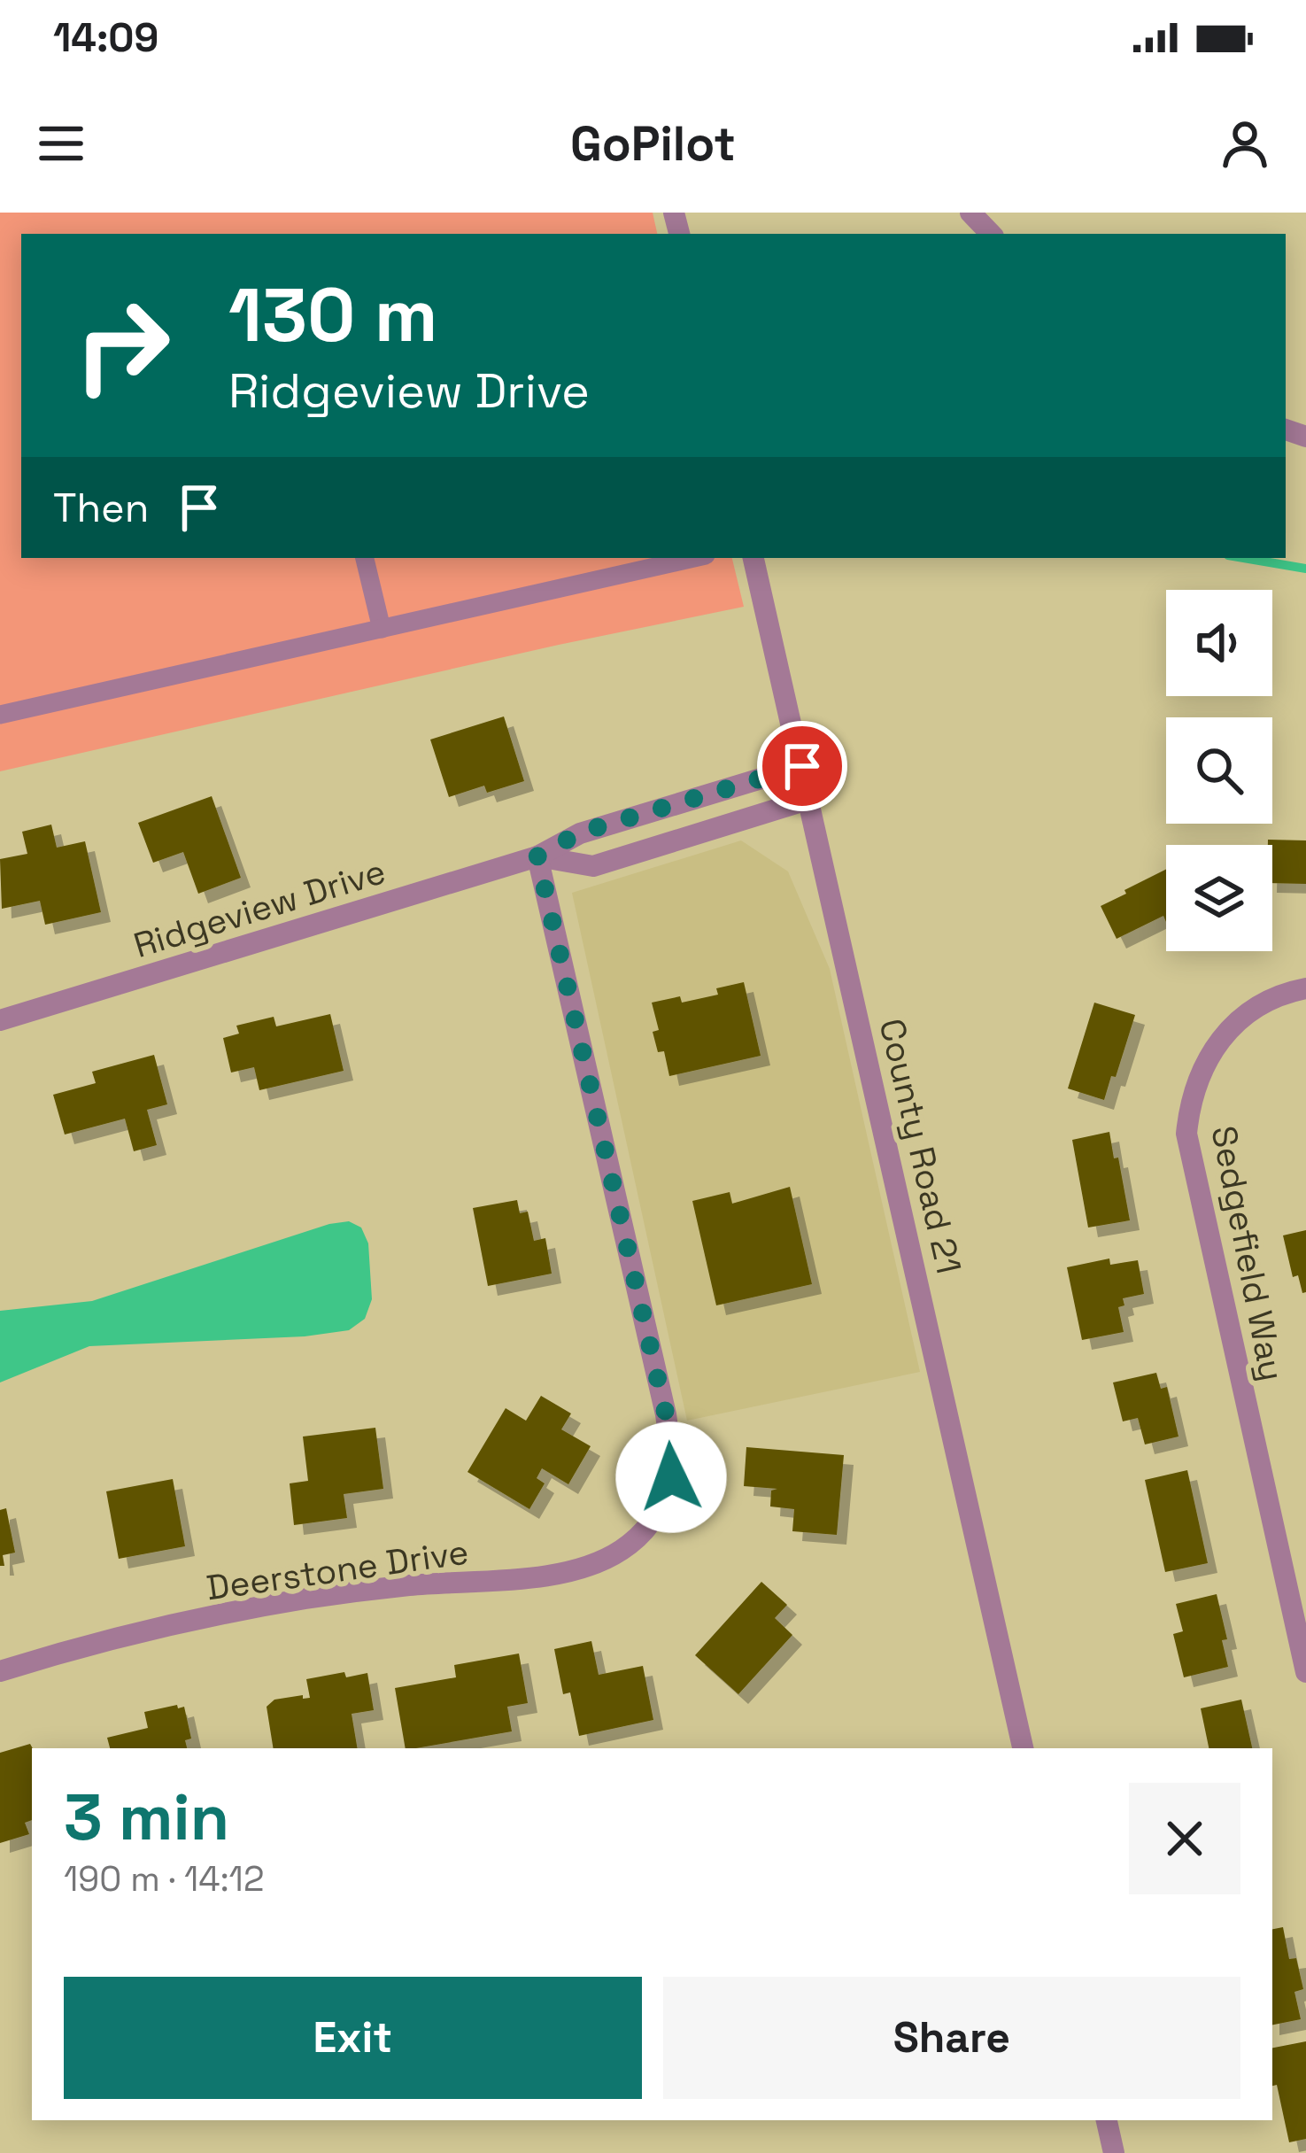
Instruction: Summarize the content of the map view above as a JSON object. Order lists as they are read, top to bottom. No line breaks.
{"streets":{"street":["Ridgeview Drive","County Road 21","Sedgefield Way","Deerstone Drive"]},"crossings":[["Ridgeview Drive","County Road 21"],["Ridgeview Drive","Deerstone Drive"]],"page":{"status":"14:09","header":"GoPilot","turn":["130 m","Ridgeview Drive"],"then":"Then","heading":["3 min","190 m · 14:12"],"buttons":["Exit","Share"]}}
